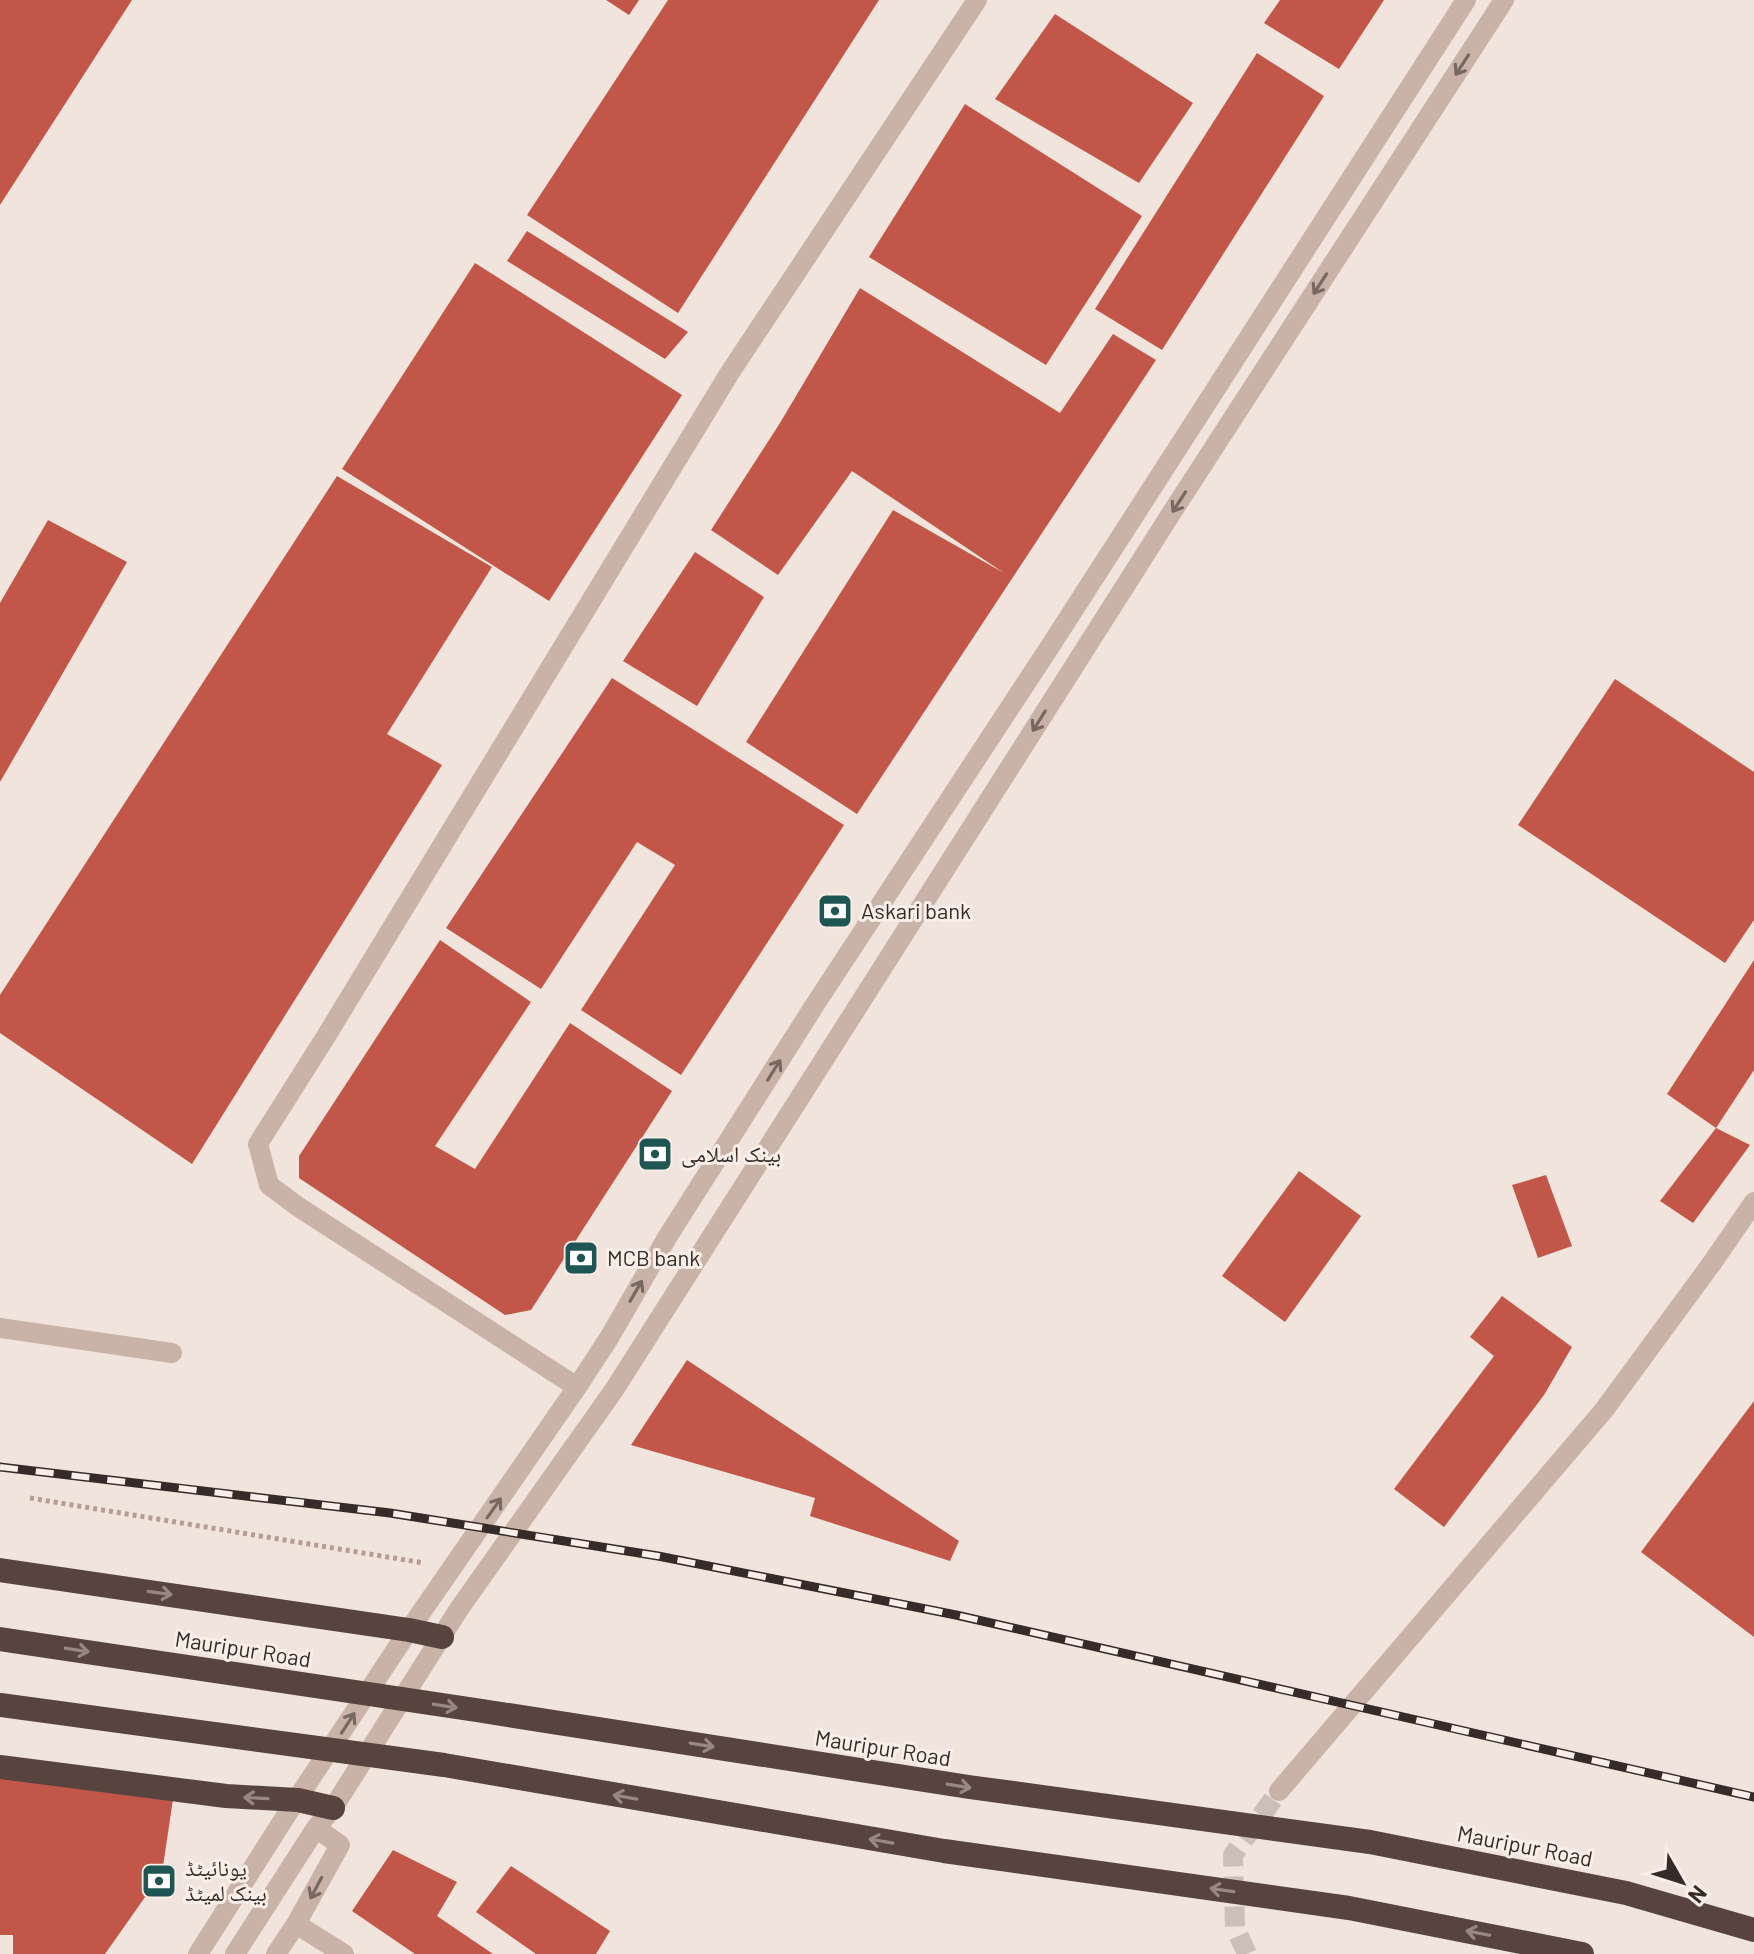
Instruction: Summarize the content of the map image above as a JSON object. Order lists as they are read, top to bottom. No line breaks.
{"streets":{"highway":["Mauripur Road"]},"places":{"bank":["Askari bank","بینک اسلامی","MCB bank","یونائیٹڈ بینک لمیٹڈ"]},"north":"bottom right"}
